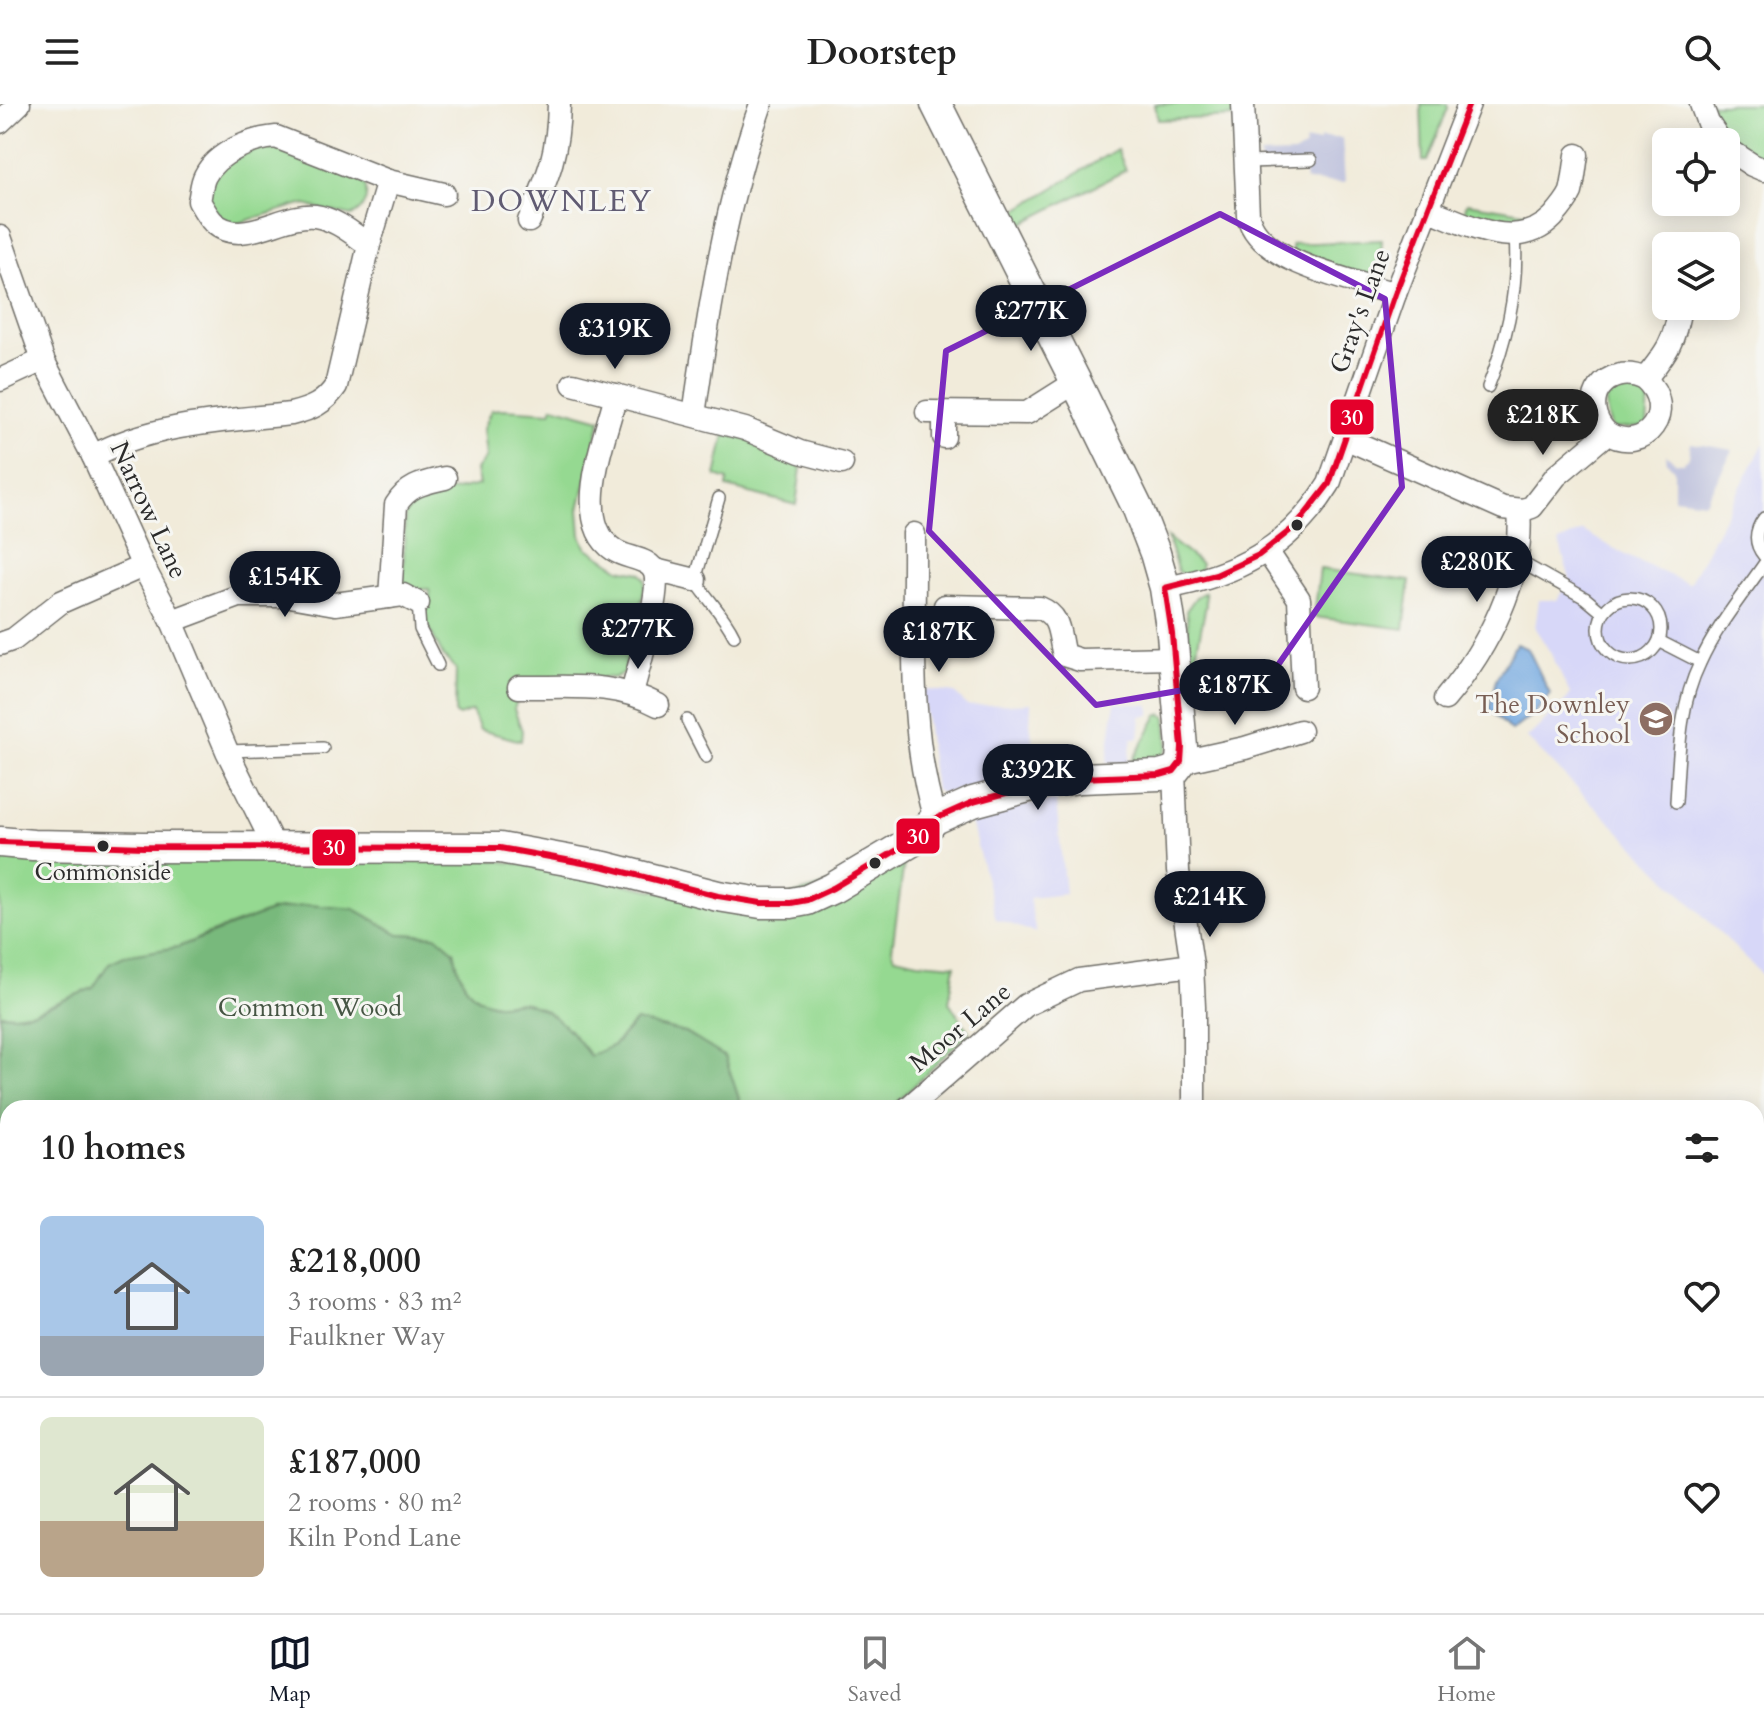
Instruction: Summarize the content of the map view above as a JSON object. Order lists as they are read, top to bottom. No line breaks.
{"streets":{"street":["Gray's Lane","Narrow Lane","Moor Lane"]},"districts":["DOWNLEY"],"parks":["Common Wood"],"places":{"school or university":["The Downley School"],"other":["Commonside"]},"lines":["transit line 30"],"page":{"header":"Doorstep","price":["£277K","£319K","£218K","£280K","£154K","£277K","£187K","£187K","£392K","£214K"],"heading":"10 homes","list":[{"name":"£218,000","note":"3 rooms · 83 m² · Faulkner Way"},{"name":"£187,000","note":"2 rooms · 80 m² · Kiln Pond Lane"}],"tabs":["Map","Saved","Home"]}}
